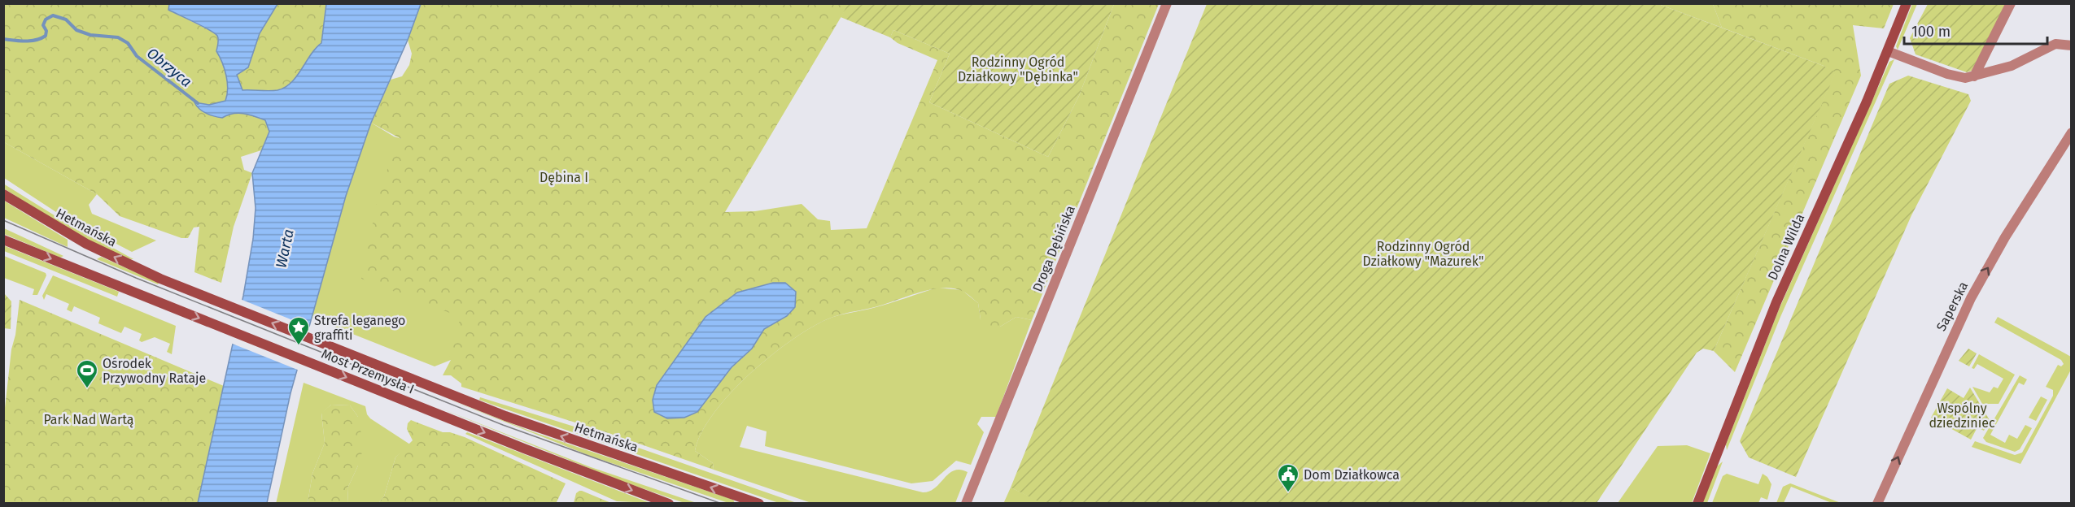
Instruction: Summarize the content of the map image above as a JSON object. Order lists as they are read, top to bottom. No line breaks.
{"streets":{"main road":["Hetmańska","Dolna Wilda","Most Przemysła I"],"street":["Droga Dębińska","Saperska"]},"crossings":[["Hetmańska","Most Przemysła I"]],"one_way":["Hetmańska","Saperska"],"water":["Obrzyca","Warta"],"parks":["Rodzinny Ogród Działkowy \"Dębinka\"","Dębina I","Rodzinny Ogród Działkowy \"Mazurek\"","Wspólny dziedziniec","Park Nad Wartą"],"places":{"place":["Strefa leganego graffiti"],"sports":["Ośrodek Przywodny Rataje"],"public building":["Dom Działkowca"]},"scale_bar":"100 m"}
